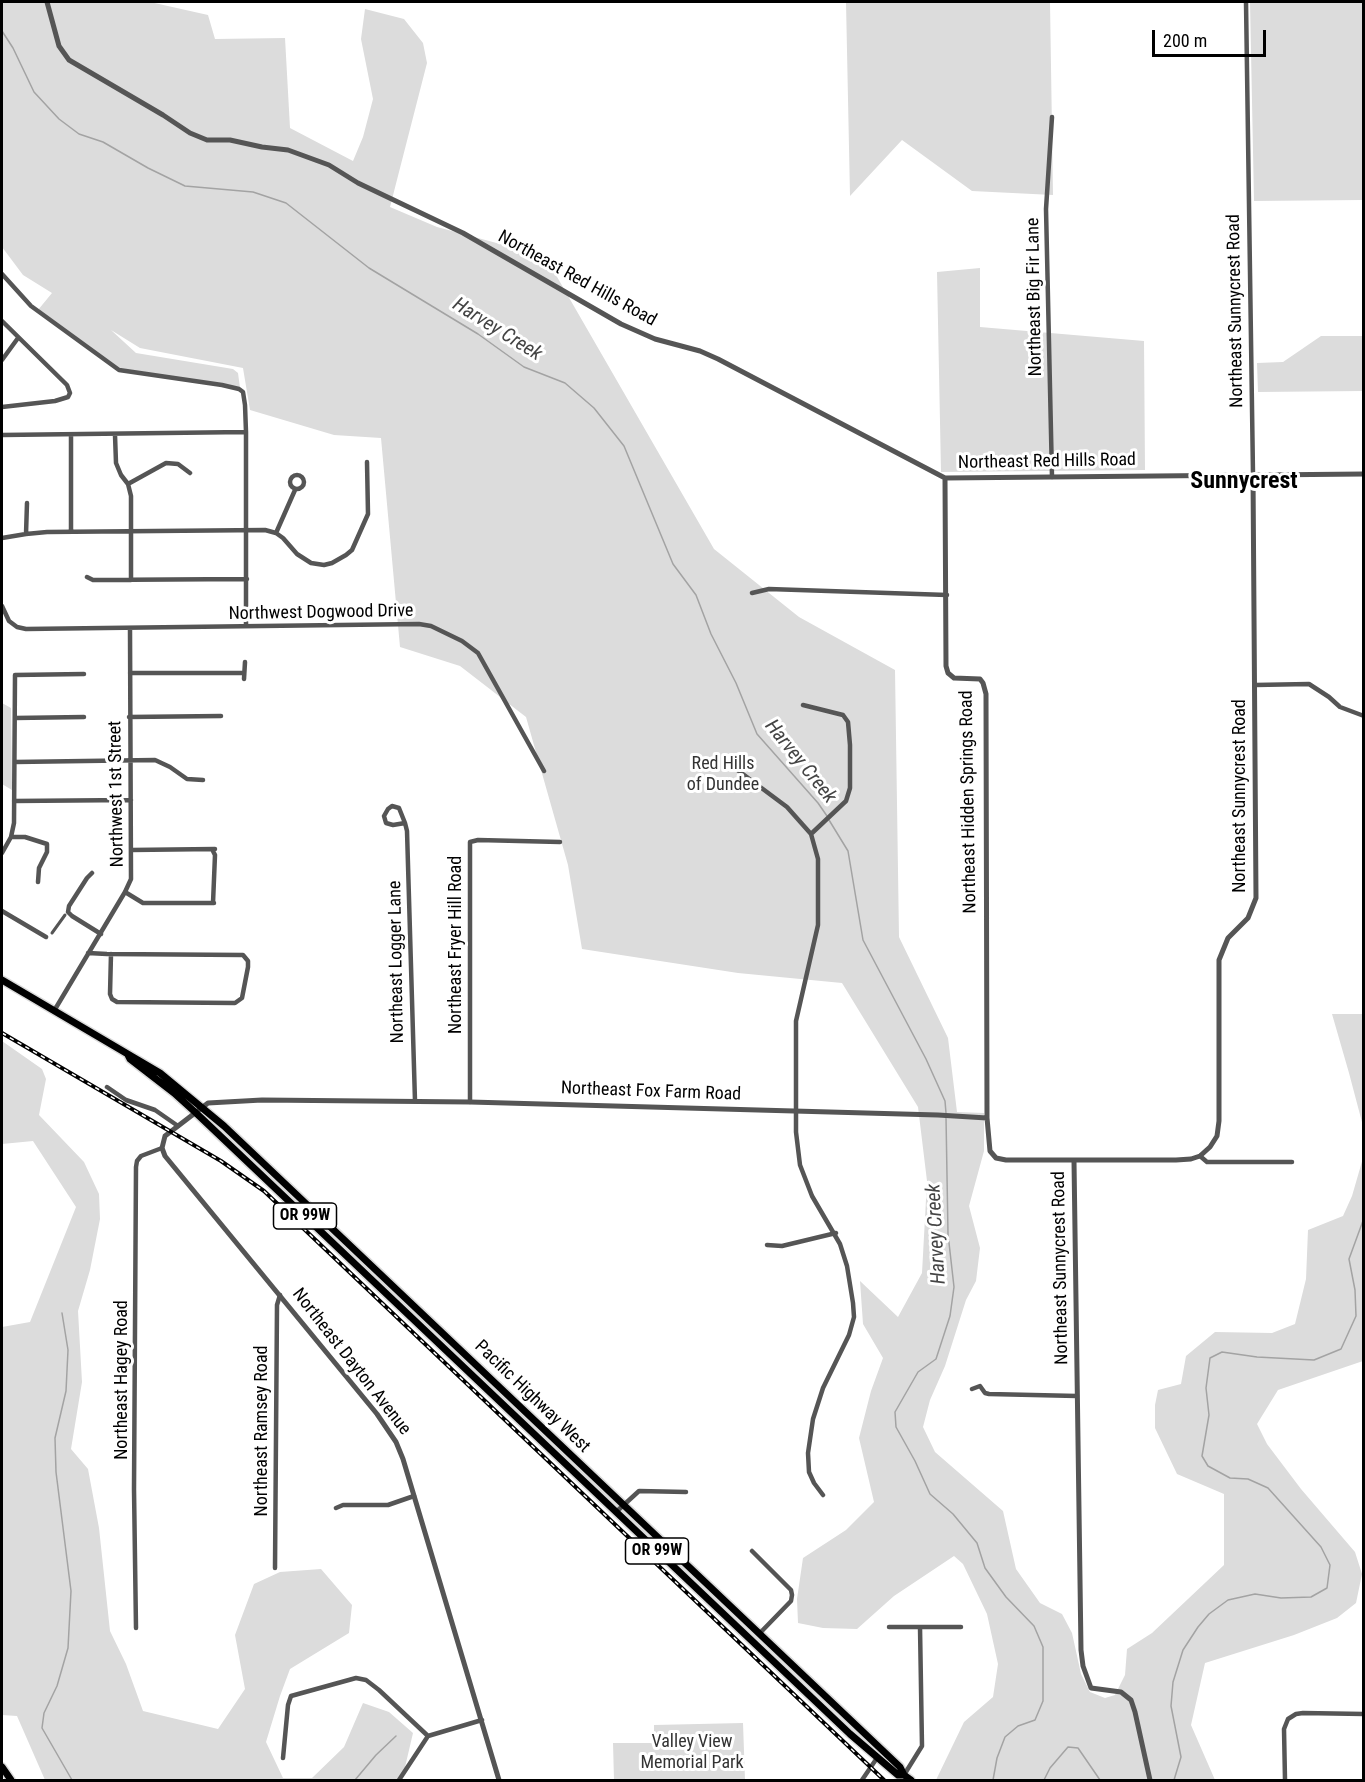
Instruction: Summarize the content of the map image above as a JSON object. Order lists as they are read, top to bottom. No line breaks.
{"streets":{"main road":["OR 99W","Pacific Highway West"],"street":["Northeast Red Hills Road","Northeast Big Fir Lane","Northeast Sunnycrest Road","Northwest Dogwood Drive","Northwest 1st Street","Northeast Hidden Springs Road","Northeast Fryer Hill Road","Northeast Logger Lane","Northeast Fox Farm Road","Northeast Dayton Avenue","Northeast Hagey Road","Northeast Ramsey Road"]},"crossings":[["Northeast Red Hills Road","Northeast Big Fir Lane"],["Northeast Red Hills Road","Northeast Sunnycrest Road"],["Northeast Red Hills Road","Northeast Hidden Springs Road"],["Northwest Dogwood Drive","Northwest 1st Street"],["Northwest 1st Street","OR 99W"],["Northwest 1st Street","Pacific Highway West"],["Northeast Hidden Springs Road","Northeast Fox Farm Road"],["Northeast Fryer Hill Road","Northeast Fox Farm Road"],["Northeast Logger Lane","Northeast Fox Farm Road"],["Northeast Fox Farm Road","Pacific Highway West"],["OR 99W","Pacific Highway West"],["Northeast Dayton Avenue","Northeast Hagey Road"],["Northeast Dayton Avenue","Northeast Ramsey Road"]],"districts":["Sunnycrest"],"water":["Harvey Creek"],"parks":["Red Hills of Dundee","Valley View Memorial Park"],"scale_bar":"200 m"}
